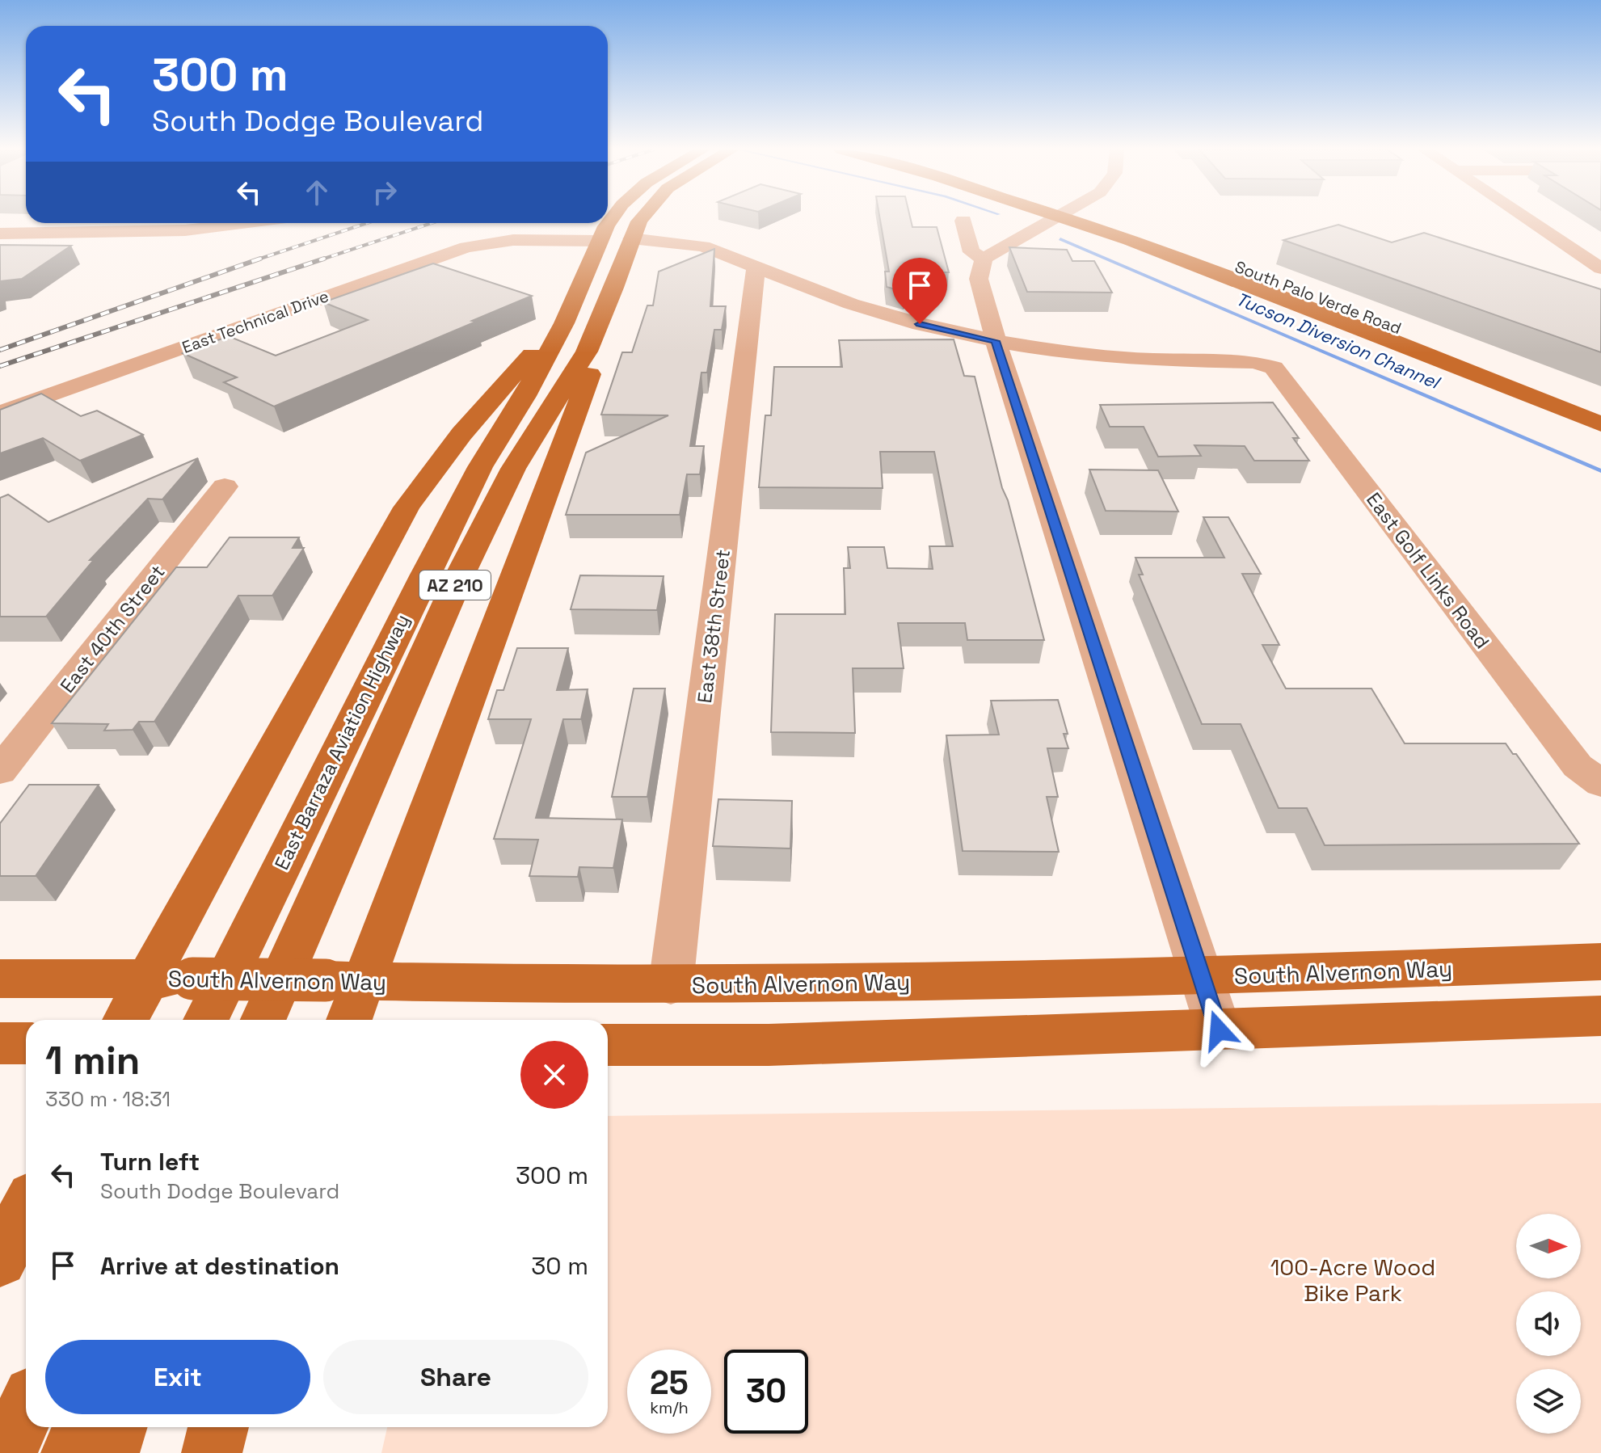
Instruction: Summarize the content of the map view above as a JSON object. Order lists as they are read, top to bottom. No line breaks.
{"streets":{"main road":["South Palo Verde Road","AZ 210","East Barraza Aviation Highway","South Alvernon Way"],"street":["East Technical Drive","East Golf Links Road","East 38th Street","East 40th Street"]},"crossings":[["East Technical Drive","East Barraza Aviation Highway"],["East 38th Street","South Alvernon Way"]],"water":["Tucson Diversion Channel"],"parks":["100-Acre Wood Bike Park"],"north":"right","page":{"turn":["300 m","South Dodge Boulevard"],"heading":["1 min","330 m · 18:31"],"list":[{"name":"Turn left","note":"South Dodge Boulevard","value":"300 m"},{"name":"Arrive at destination","value":"30 m"}],"buttons":["Exit","Share"],"speed":"25 km/h","limit":"30"}}
